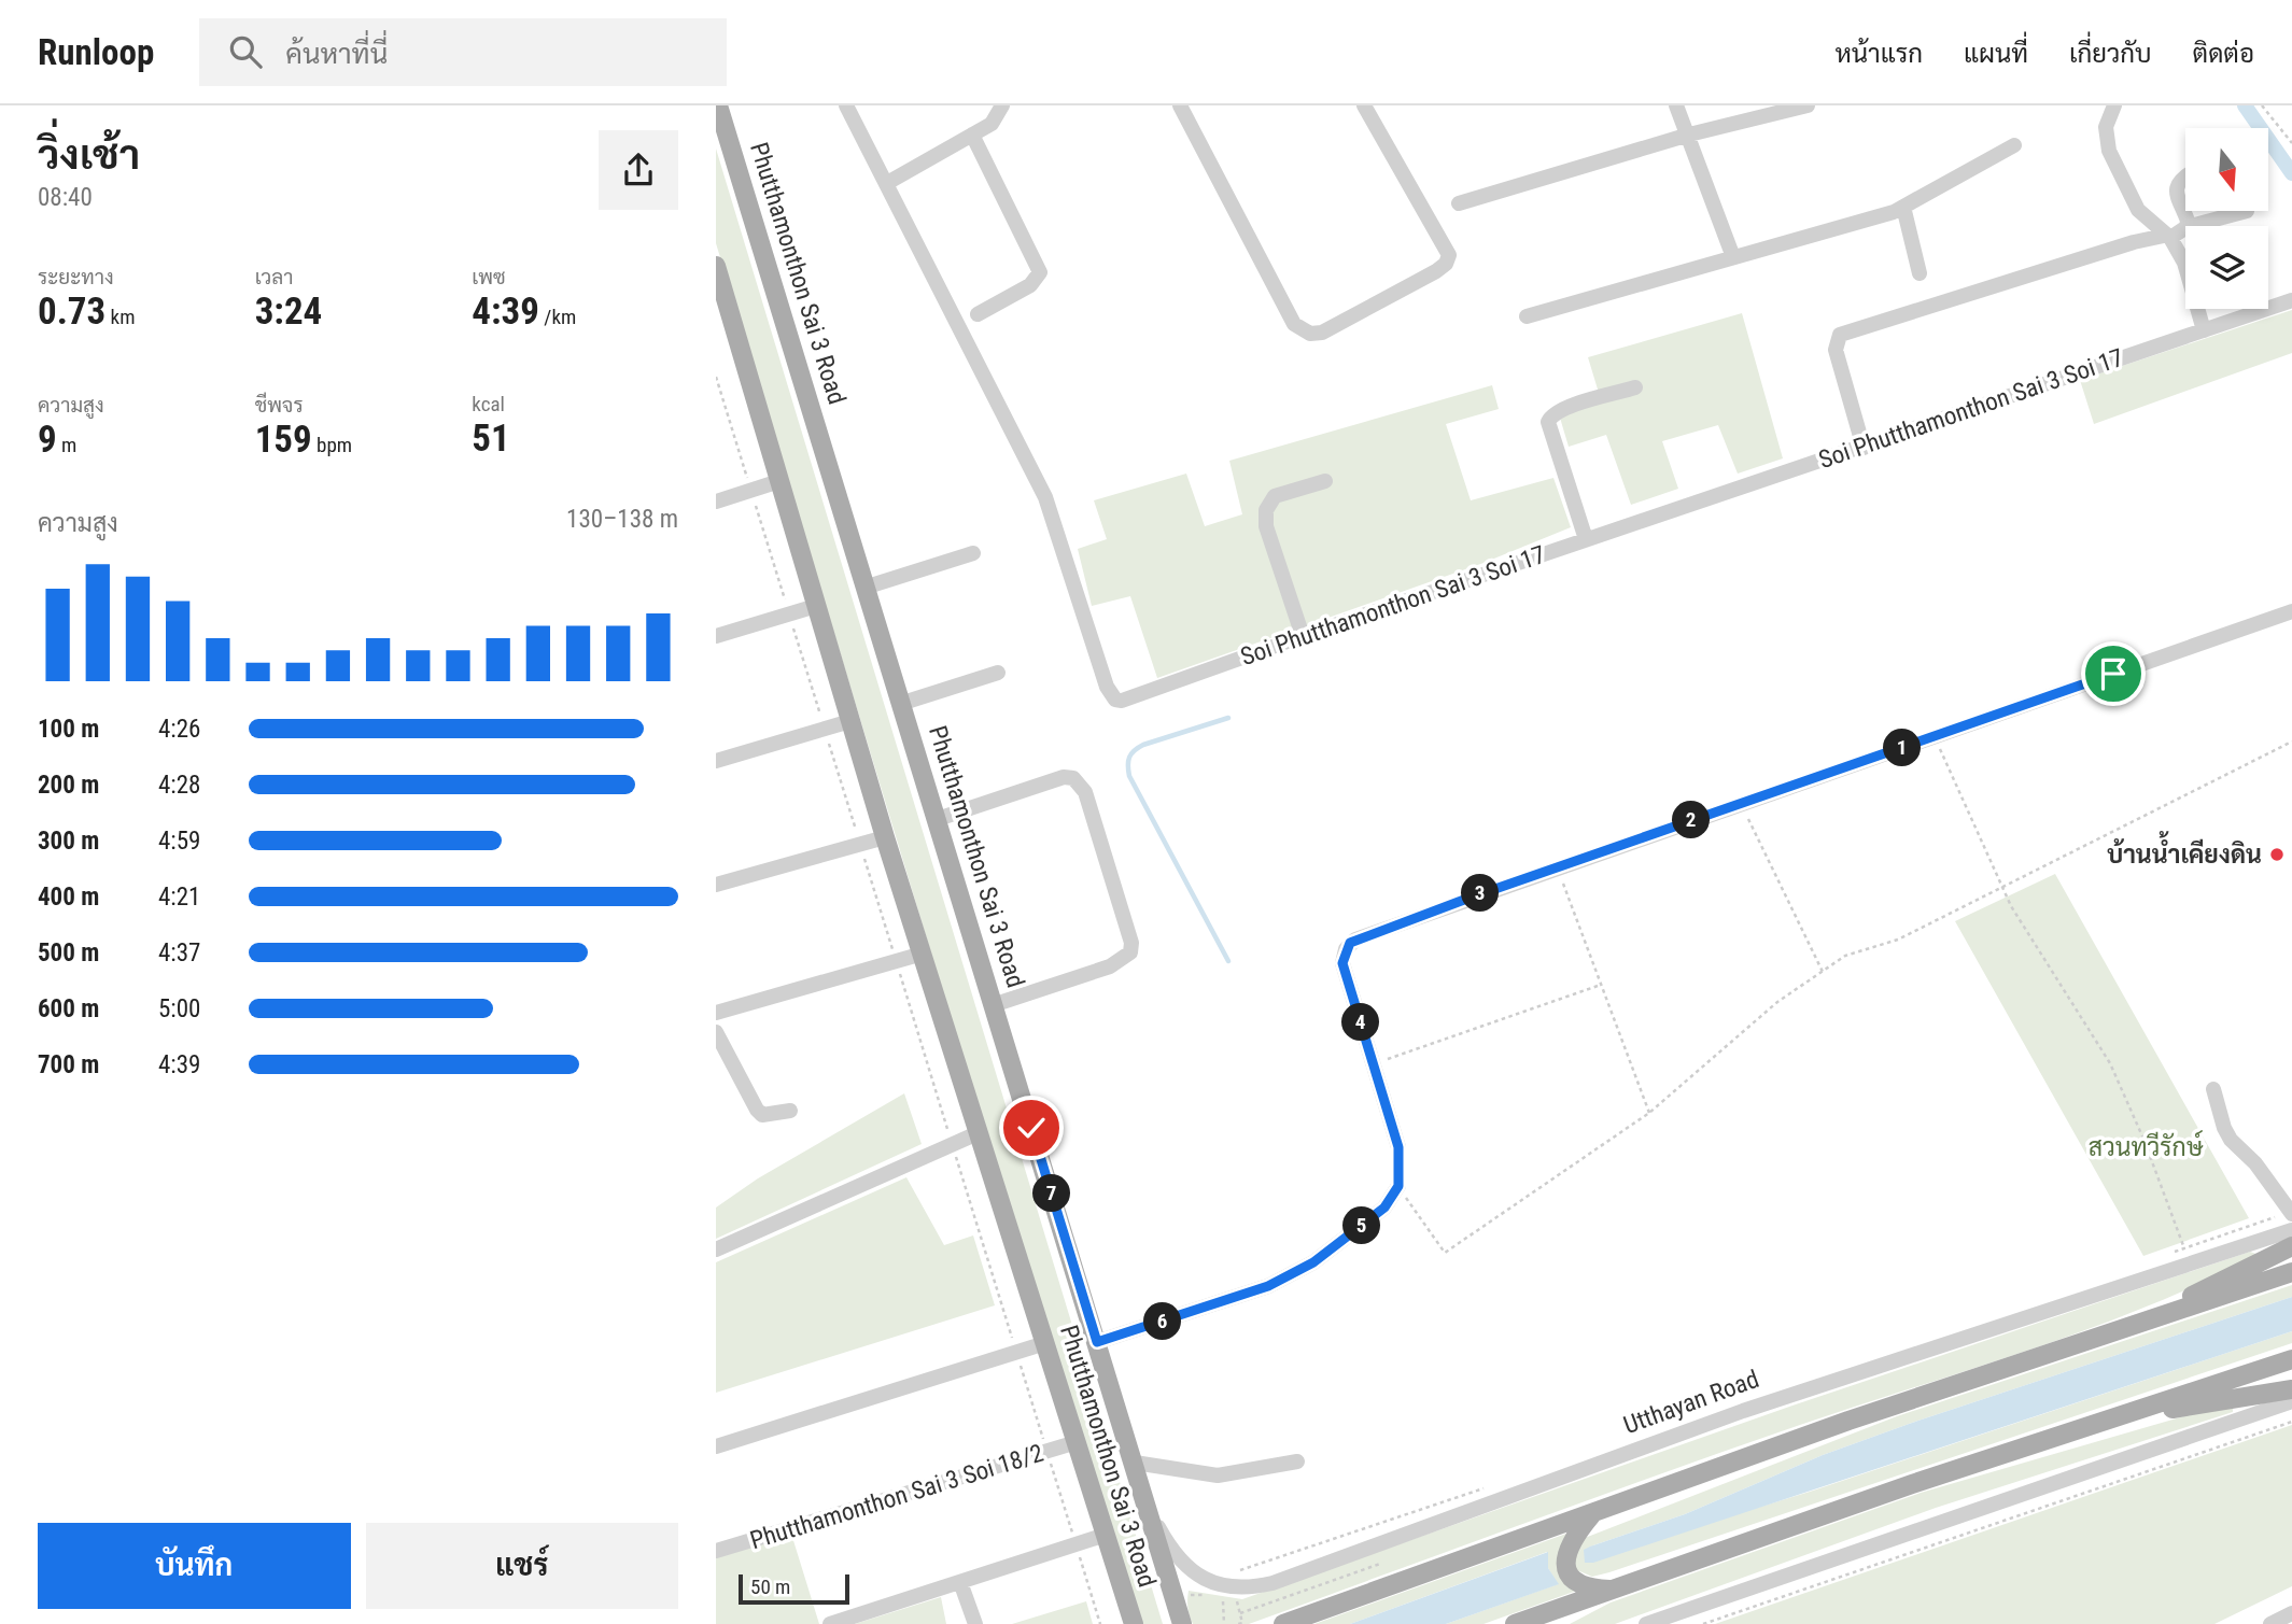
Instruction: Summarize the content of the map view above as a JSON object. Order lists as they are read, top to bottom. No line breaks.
{"streets":{"main road":["Phutthamonthon Sai 3 Road"],"street":["Soi Phutthamonthon Sai 3 Soi 17","Utthayan Road","Phutthamonthon Sai 3 Soi 18/2"]},"crossings":[["Phutthamonthon Sai 3 Road","Utthayan Road"],["Phutthamonthon Sai 3 Road","Phutthamonthon Sai 3 Soi 18/2"]],"parks":["สวนทวีรักษ์"],"places":["บ้านน้ำเคียงดิน"],"scale_bar":"50 m","north":"bottom","page":{"header":"Runloop","search":"ค้นหาที่นี่","nav":["หน้าแรก","แผนที่","เกี่ยวกับ","ติดต่อ"],"heading":["วิ่งเช้า","08:40"],"stats":[["ระยะทาง","0.73 km"],["เวลา","3:24"],["เพซ","4:39 /km"],["ความสูง","9 m"],["ชีพจร","159 bpm"],["kcal","51"]],"chart":["ความสูง","130–138 m"],"list":[{"name":"100 m","note":"4:26"},{"name":"200 m","note":"4:28"},{"name":"300 m","note":"4:59"},{"name":"400 m","note":"4:21"},{"name":"500 m","note":"4:37"},{"name":"600 m","note":"5:00"},{"name":"700 m","note":"4:39"}],"pins":["1","2","3","4","7","5","6"],"buttons":["บันทึก","แชร์"],"scale":"50 m"}}
